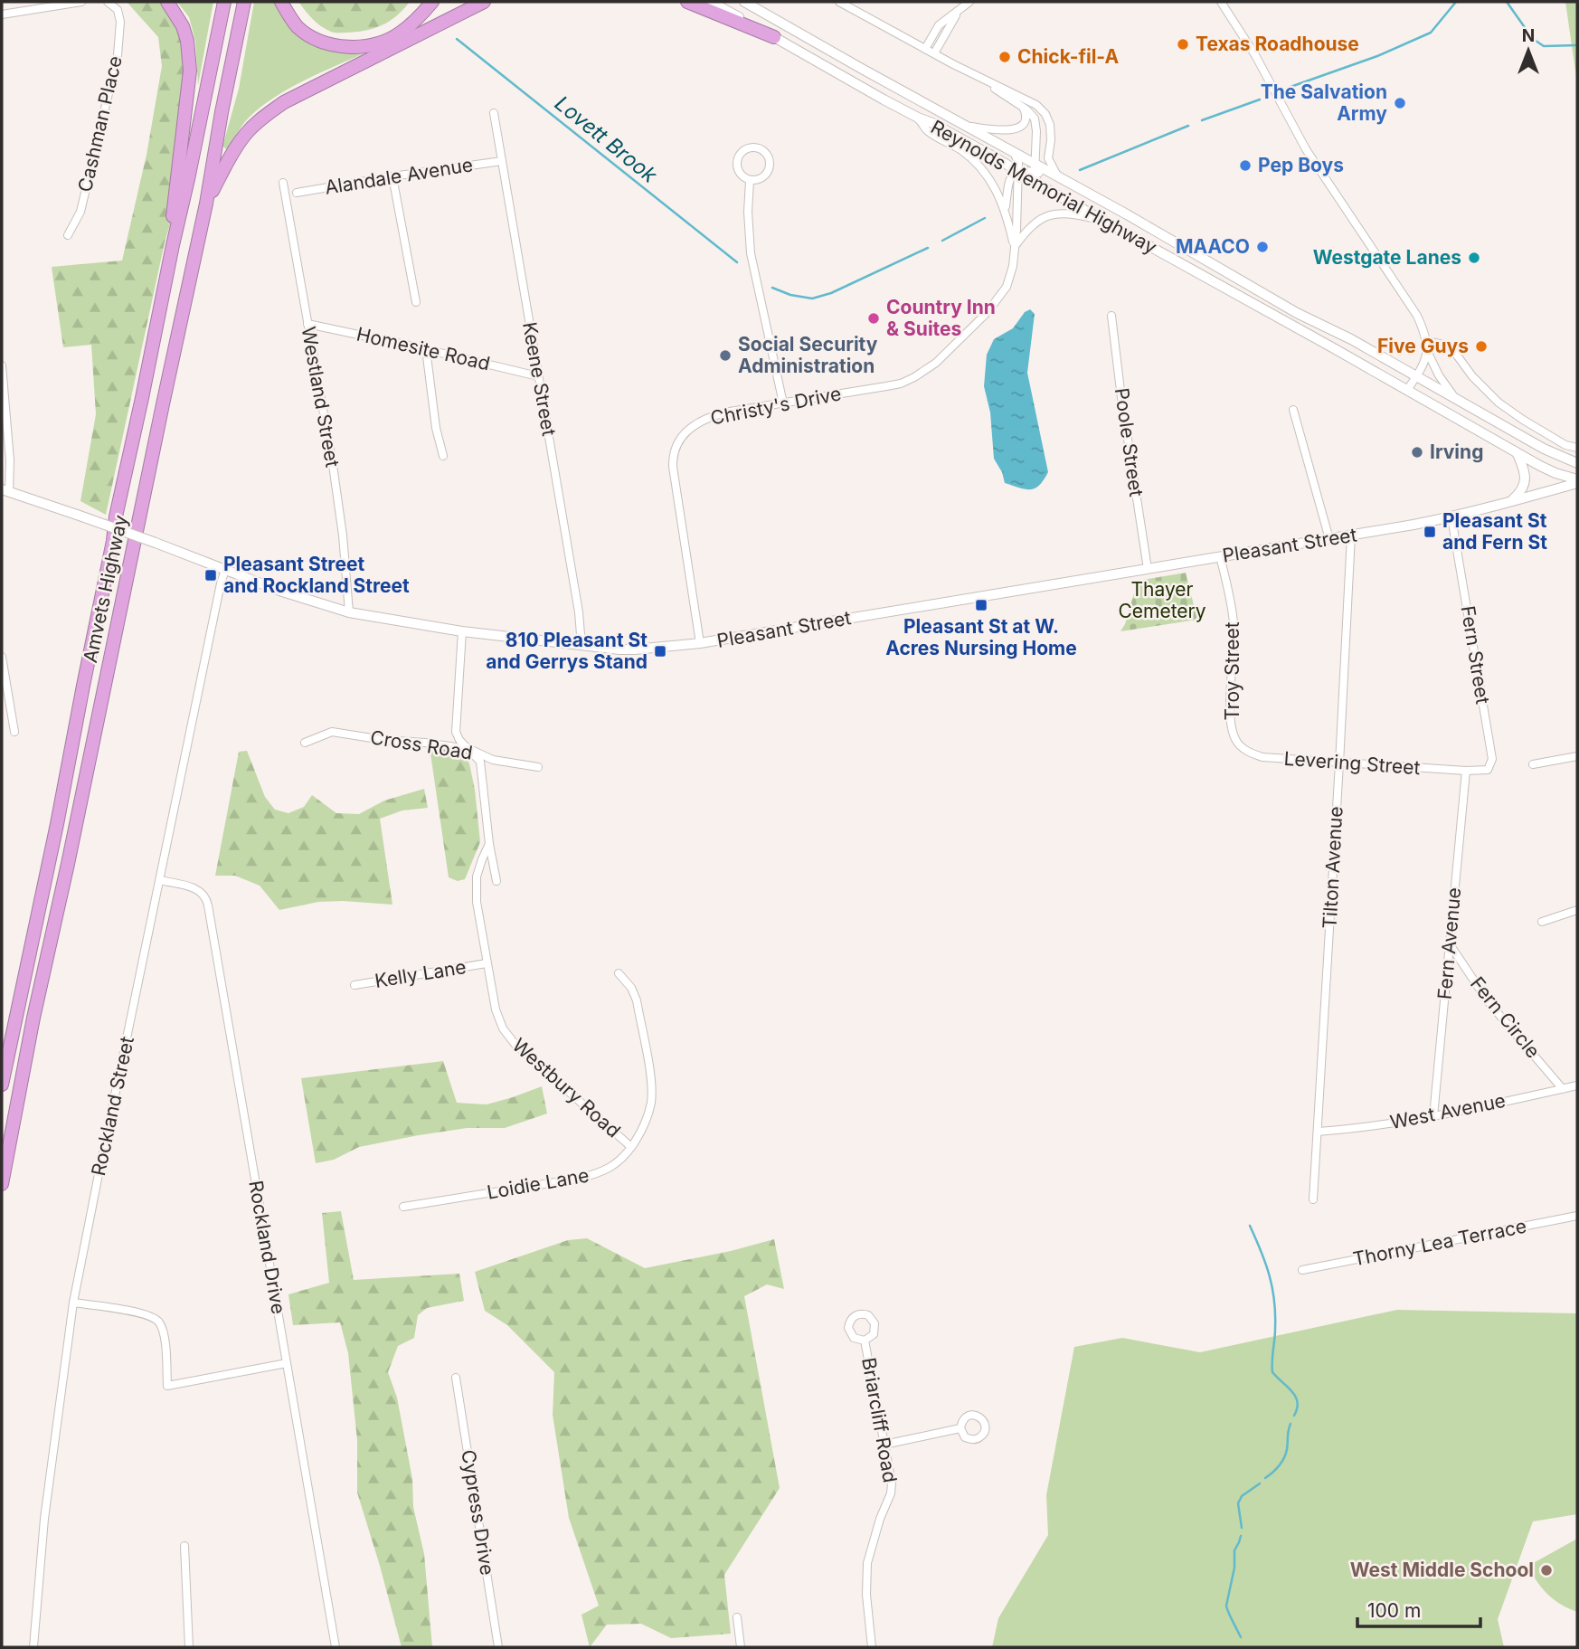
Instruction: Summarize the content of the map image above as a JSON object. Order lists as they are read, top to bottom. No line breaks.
{"streets":{"highway":["Amvets Highway"],"main road":["Reynolds Memorial Highway","Pleasant Street"],"street":["Cashman Place","Alandale Avenue","Homesite Road","Keene Street","Westland Street","Christy's Drive","Poole Street","Fern Street","Troy Street","Cross Road","Levering Street","Tilton Avenue","Fern Avenue","Kelly Lane","Fern Circle","Westbury Road","Rockland Street","West Avenue","Loidie Lane","Thorny Lea Terrace","Rockland Drive","Briarcliff Road","Cypress Drive"]},"crossings":[["Alandale Avenue","Keene Street"],["Reynolds Memorial Highway","Christy's Drive"],["Reynolds Memorial Highway","Pleasant Street"],["Homesite Road","Keene Street"],["Homesite Road","Westland Street"],["Keene Street","Pleasant Street"],["Westland Street","Pleasant Street"],["Christy's Drive","Pleasant Street"],["Poole Street","Pleasant Street"],["Pleasant Street","Fern Street"],["Pleasant Street","Troy Street"],["Pleasant Street","Tilton Avenue"],["Pleasant Street","Rockland Street"],["Fern Street","Levering Street"],["Fern Street","Fern Avenue"],["Troy Street","Levering Street"],["Levering Street","Tilton Avenue"],["Levering Street","Fern Avenue"],["Tilton Avenue","West Avenue"],["Fern Avenue","Fern Circle"],["Fern Avenue","West Avenue"],["Kelly Lane","Westbury Road"],["Fern Circle","West Avenue"],["Westbury Road","Loidie Lane"],["Rockland Street","Rockland Drive"]],"water":["Lovett Brook"],"parks":["Thayer Cemetery"],"places":{"other":["Texas Roadhouse","Chick-fil-A","The Salvation Army","Pep Boys","MAACO","Westgate Lanes","Country Inn & Suites","Five Guys","Social Security Administration","Irving","West Middle School"],"transit":["Pleasant St and Fern St","Pleasant Street and Rockland Street","Pleasant St at W. Acres Nursing Home","810 Pleasant St and Gerrys Stand"]},"scale_bar":"100 m","north":"top"}
